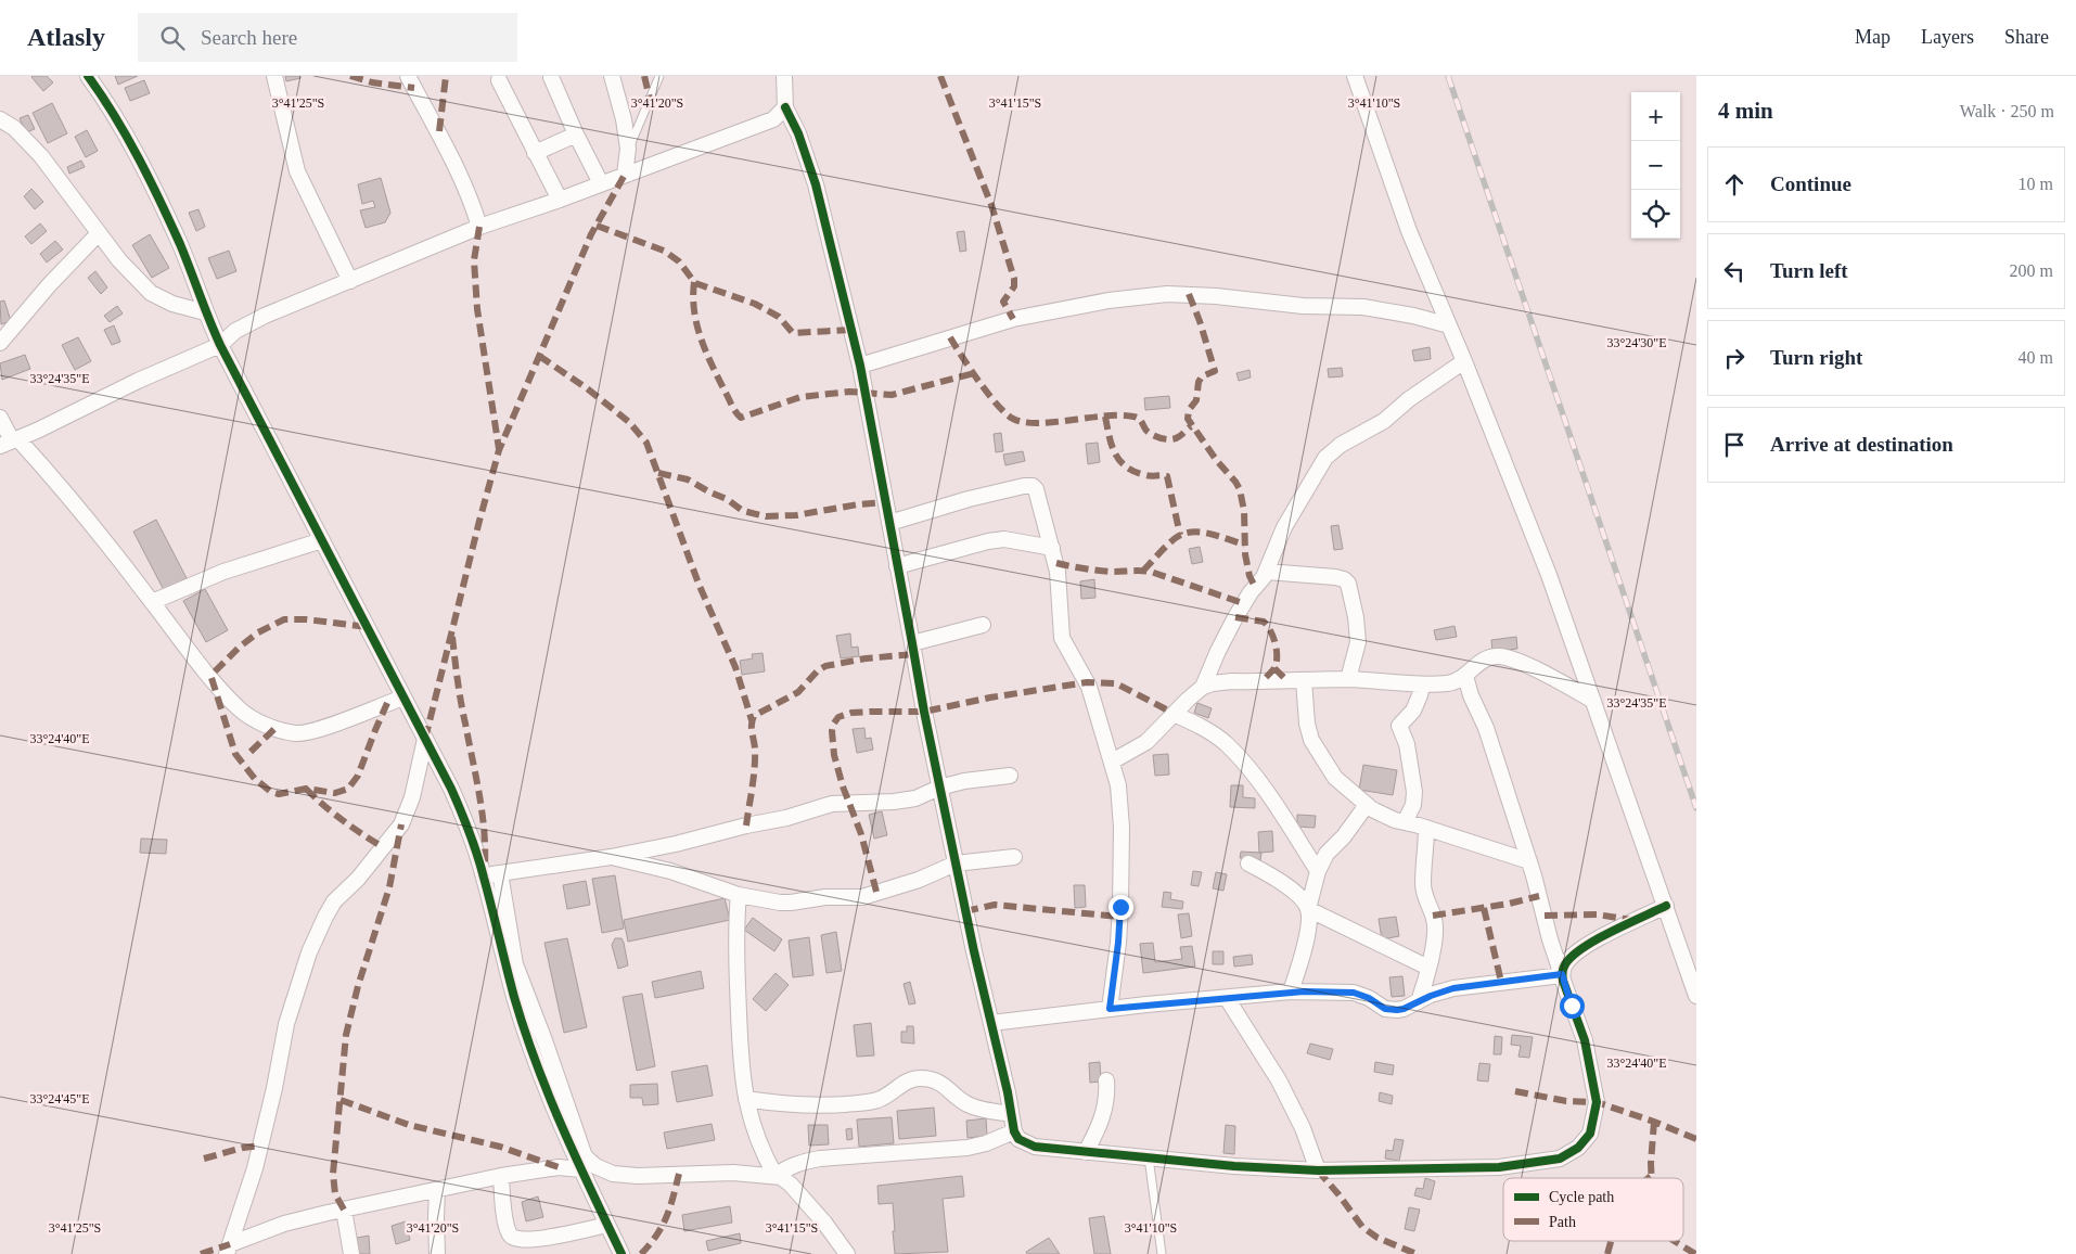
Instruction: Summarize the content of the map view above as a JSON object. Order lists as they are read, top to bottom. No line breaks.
{"legend":["Cycle path","Path"],"page":{"header":"Atlasly","search":"Search here","nav":["Map","Layers","Share"],"heading":["4 min","Walk · 250 m"],"map_buttons":["+","−"],"list":[["Continue","10 m"],["Turn left","200 m"],["Turn right","40 m"],"Arrive at destination"]},"coordinates":["3°41'25\"S","3°41'20\"S","3°41'15\"S","3°41'10\"S","33°24'30\"E","33°24'35\"E","33°24'40\"E","33°24'45\"E"]}
